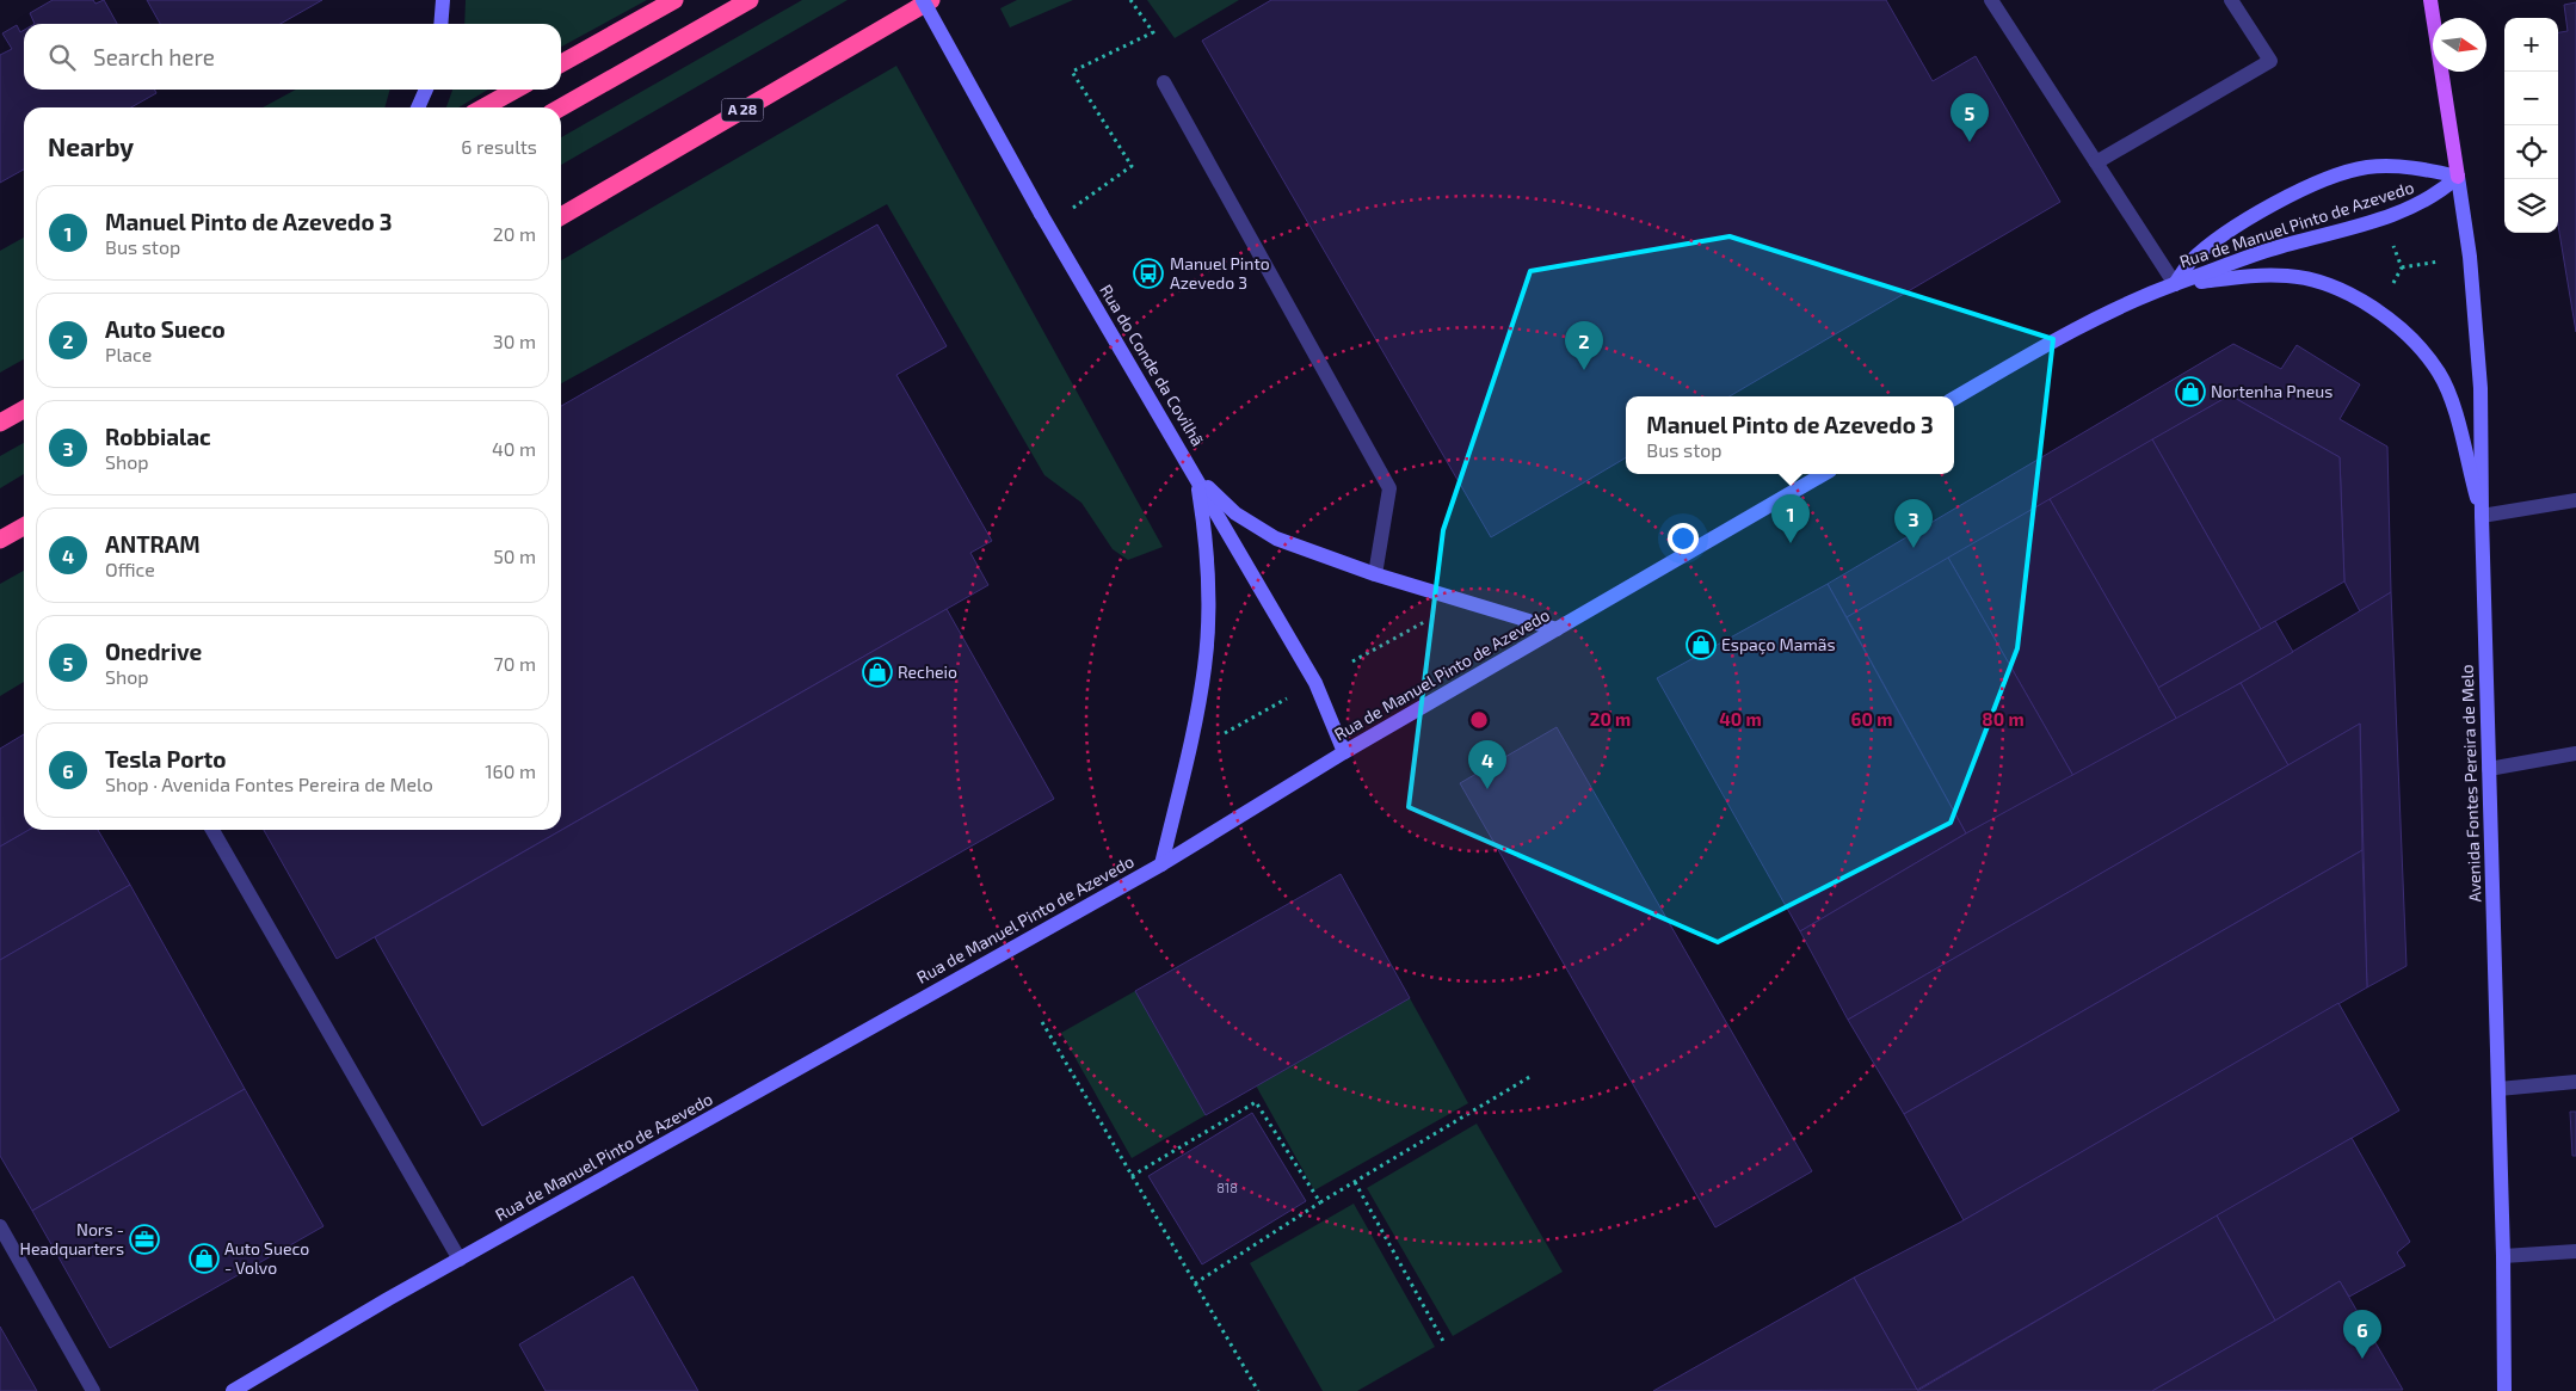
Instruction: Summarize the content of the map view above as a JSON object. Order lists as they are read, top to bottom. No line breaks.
{"streets":{"highway":["A 28"],"main road":["Rua de Manuel Pinto de Azevedo","Rua do Conde da Covilhã","Avenida Fontes Pereira de Melo"]},"crossings":[["Rua de Manuel Pinto de Azevedo","Rua do Conde da Covilhã"],["Rua de Manuel Pinto de Azevedo","Avenida Fontes Pereira de Melo"]],"places":{"bus stop":["Manuel Pinto Azevedo 3"],"shop":["Nortenha Pneus","Espaço Mamãs","Recheio","Auto Sueco - Volvo"],"office":["Nors - Headquarters"]},"house_numbers":["818"],"north":"right","page":{"map_buttons":["+","−"],"search":"Search here","pins":["5","2","1","3","4","6"],"heading":["Nearby","6 results"],"list":[{"mark":"1","name":"Manuel Pinto de Azevedo 3","note":"Bus stop","value":"20 m"},{"mark":"2","name":"Auto Sueco","note":"Place","value":"30 m"},{"mark":"3","name":"Robbialac","note":"Shop","value":"40 m"},{"mark":"4","name":"ANTRAM","note":"Office","value":"50 m"},{"mark":"5","name":"Onedrive","note":"Shop","value":"70 m"},{"mark":"6","name":"Tesla Porto","note":"Shop · Avenida Fontes Pereira de Melo","value":"160 m"}],"popup":["Manuel Pinto de Azevedo 3","Bus stop"]},"rings":["20 m","40 m","60 m","80 m"]}
